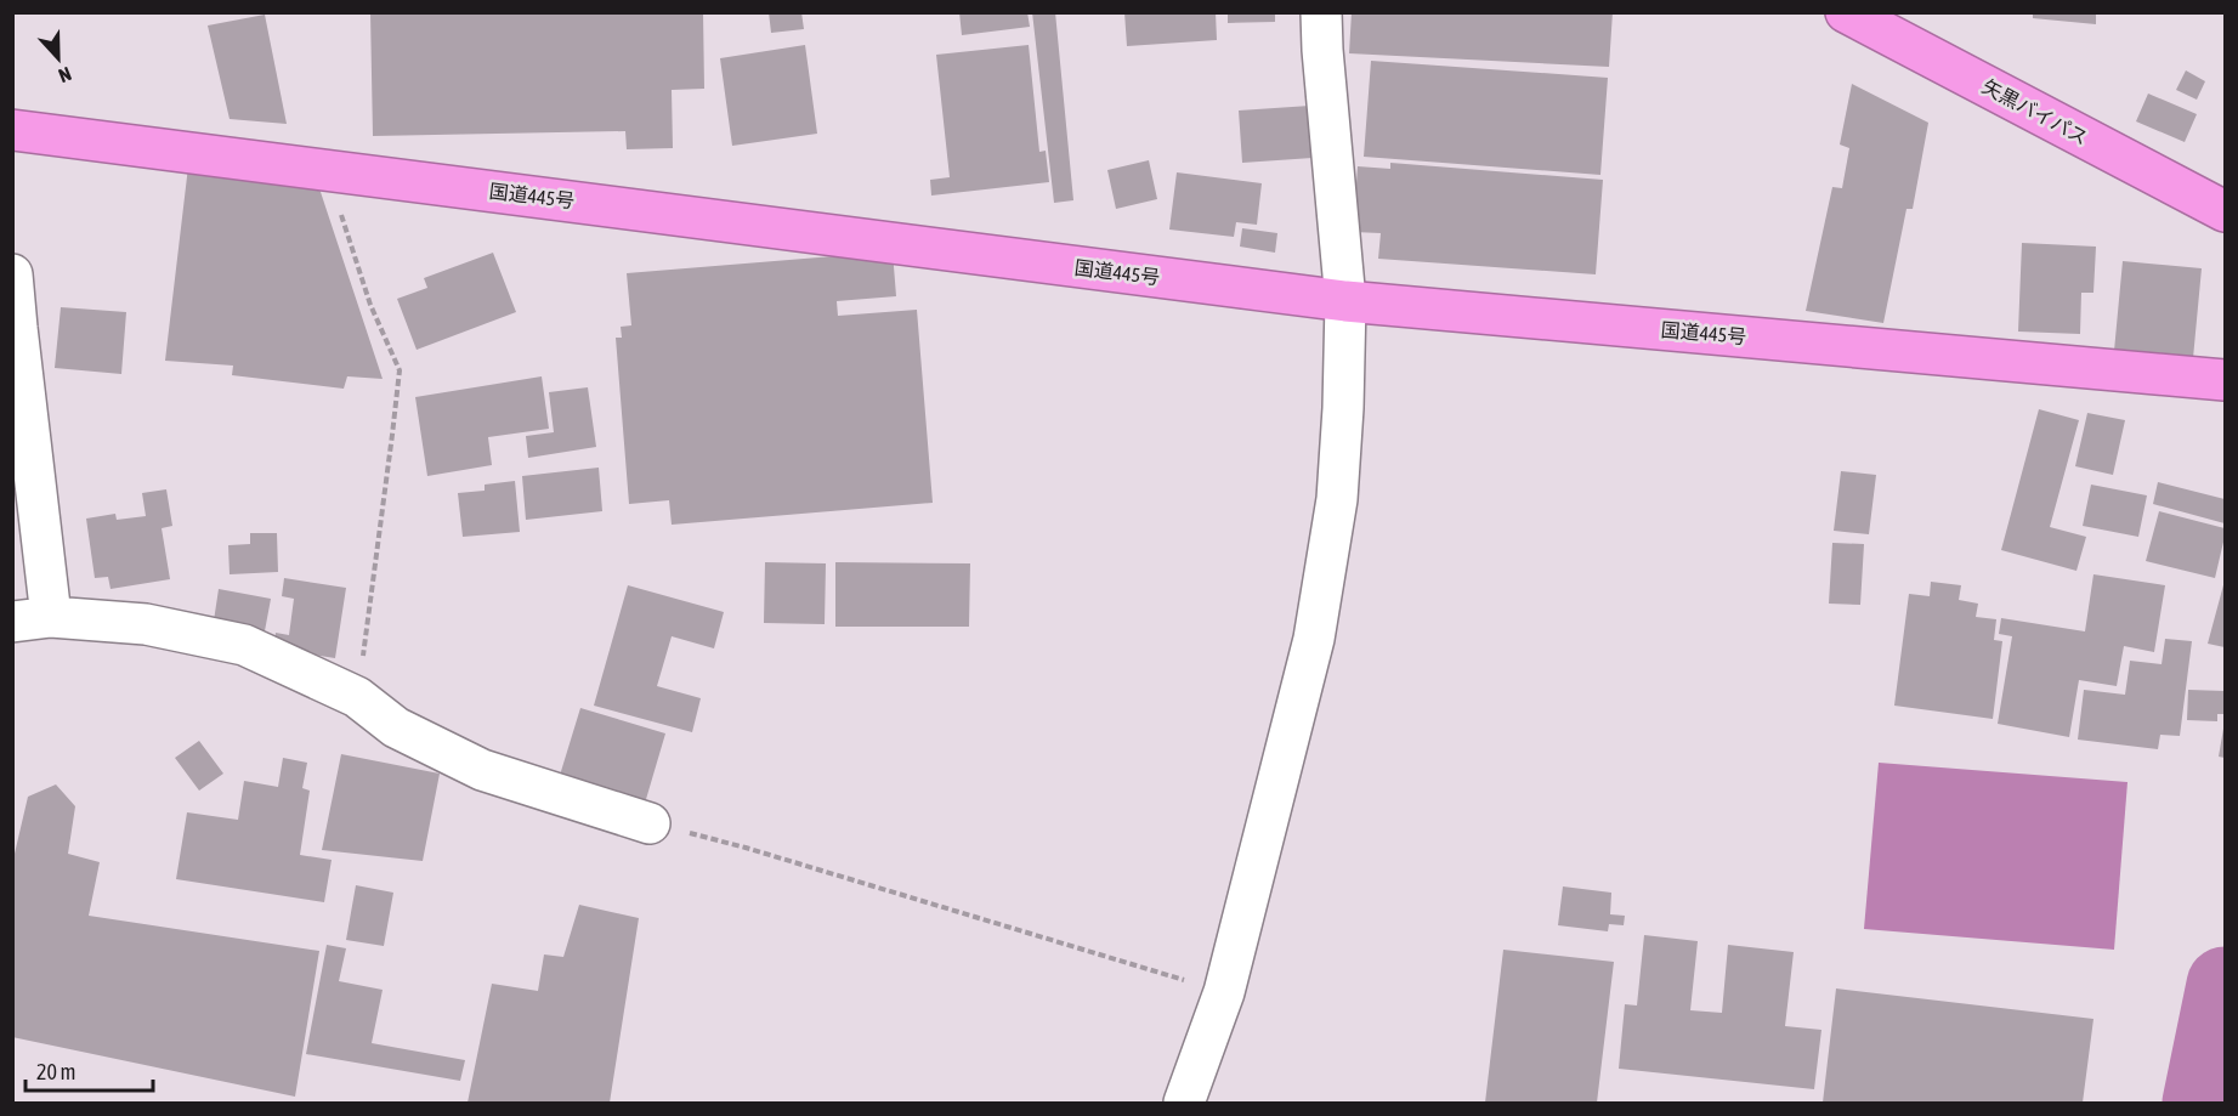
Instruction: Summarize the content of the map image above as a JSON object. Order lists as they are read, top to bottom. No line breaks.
{"streets":{"highway":["矢黒バイパス","国道445号"]},"scale_bar":"20 m","north":"bottom"}
